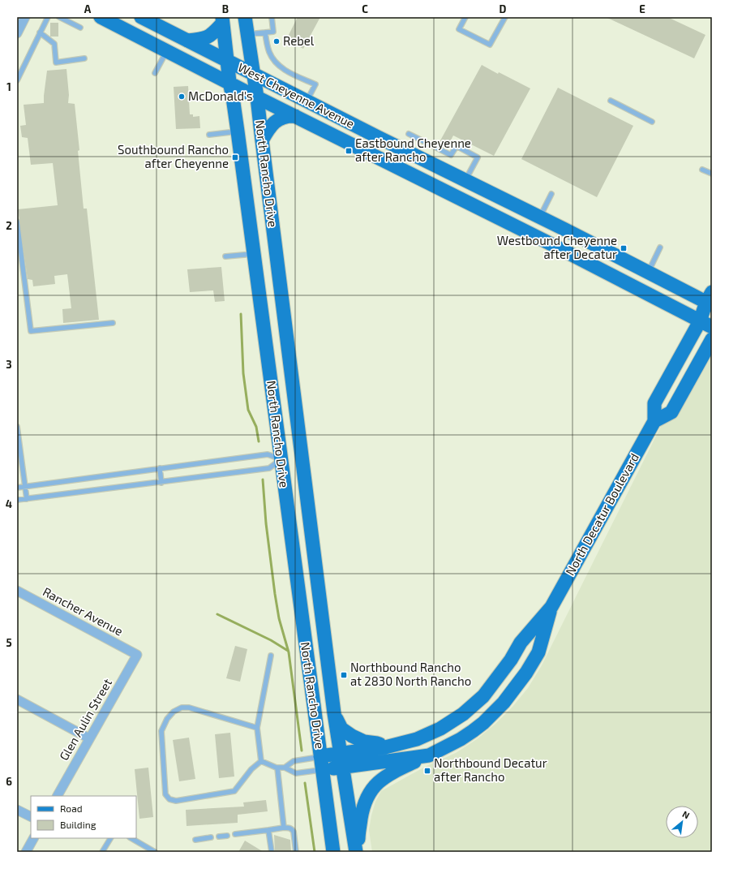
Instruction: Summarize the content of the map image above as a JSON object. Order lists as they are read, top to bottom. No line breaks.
{"streets":{"main road":["West Cheyenne Avenue","North Rancho Drive","North Decatur Boulevard"],"street":["Rancher Avenue","Glen Aulin Street"]},"crossings":[["West Cheyenne Avenue","North Rancho Drive"],["West Cheyenne Avenue","North Decatur Boulevard"],["North Rancho Drive","North Decatur Boulevard"],["Rancher Avenue","Glen Aulin Street"]],"places":{"other":["Rebel","McDonald's"],"transit":["Eastbound Cheyenne after Rancho","Southbound Rancho after Cheyenne","Westbound Cheyenne after Decatur","Northbound Rancho at 2830 North Rancho","Northbound Decatur after Rancho"]},"legend":["Road","Building"],"north":"top right","grid":{"columns":["A","B","C","D","E"],"rows":["1","2","3","4","5","6"]}}
